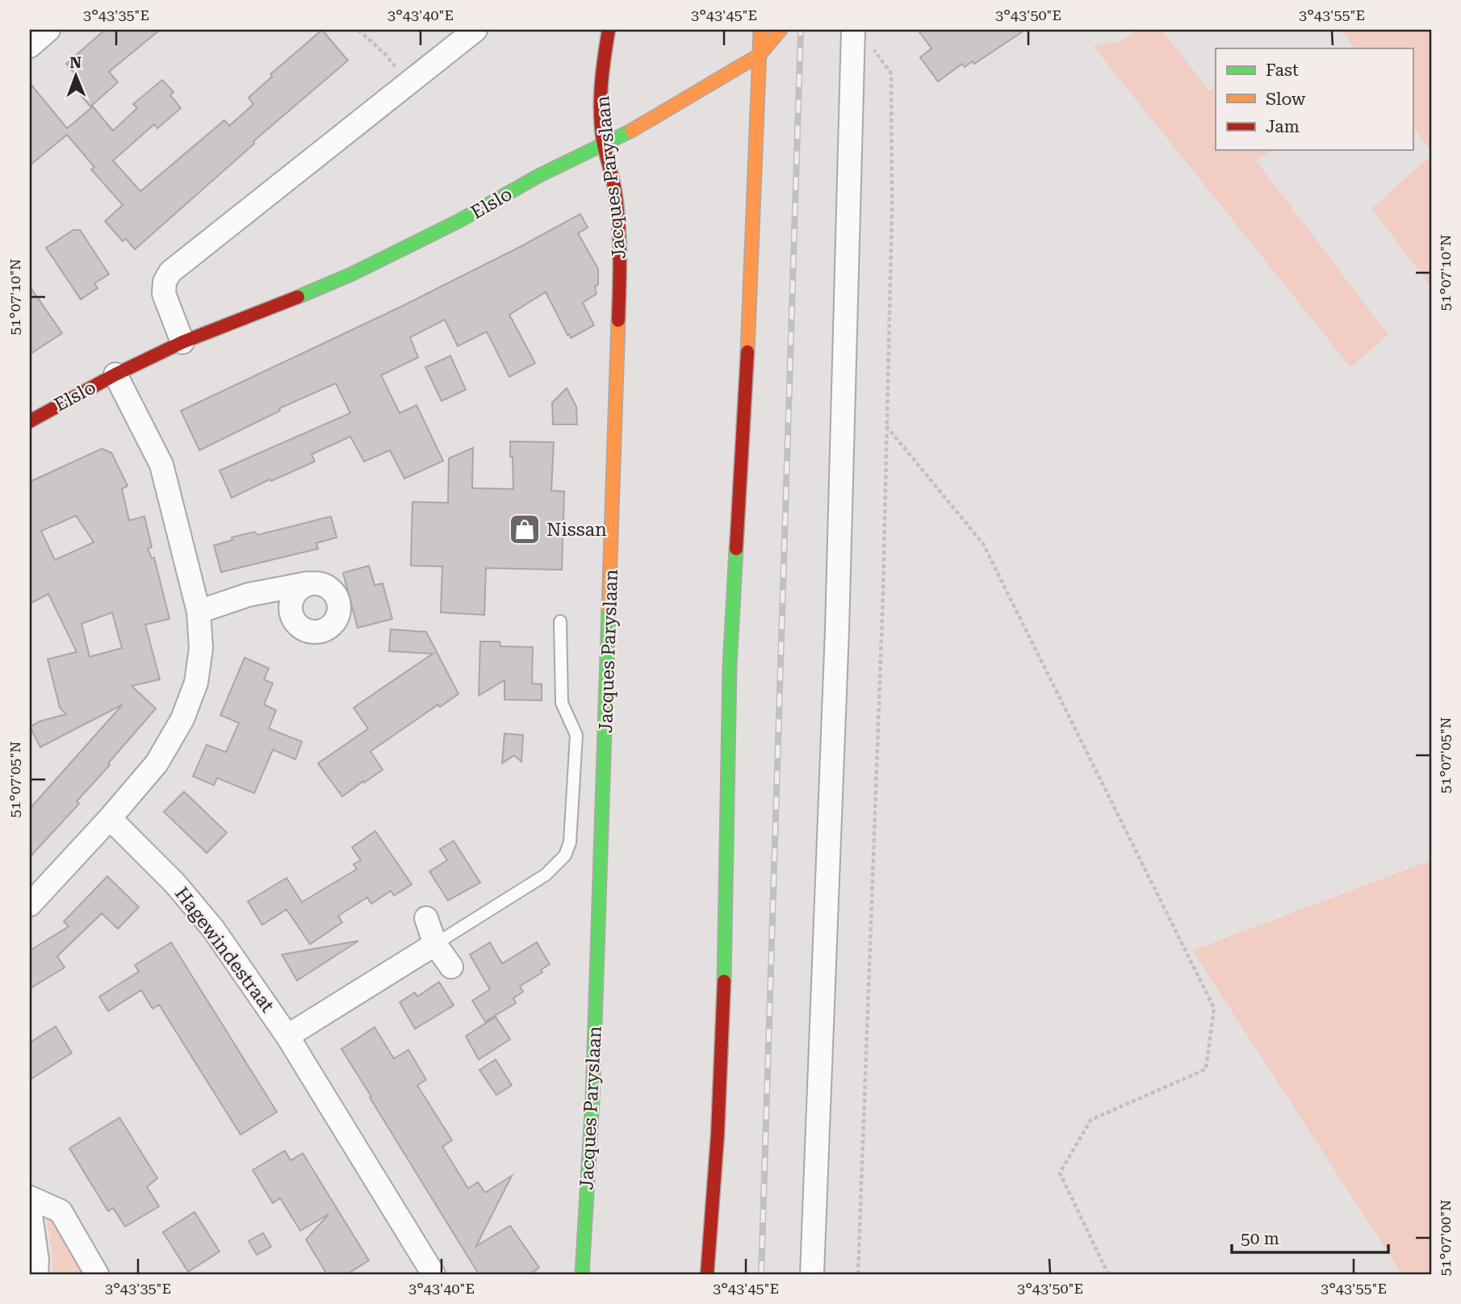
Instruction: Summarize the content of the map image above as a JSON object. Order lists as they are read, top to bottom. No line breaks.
{"streets":{"main road":["Jacques Paryslaan","Elslo"],"street":["Hagewindestraat"]},"crossings":[["Jacques Paryslaan","Elslo"]],"places":{"shop":["Nissan"]},"legend":["Fast","Slow","Jam"],"scale_bar":"50 m","north":"top","coordinates":["3°43'35\"E","3°43'40\"E","3°43'45\"E","3°43'50\"E","3°43'55\"E","51°07'10\"N","51°07'05\"N","51°07'00\"N"]}
